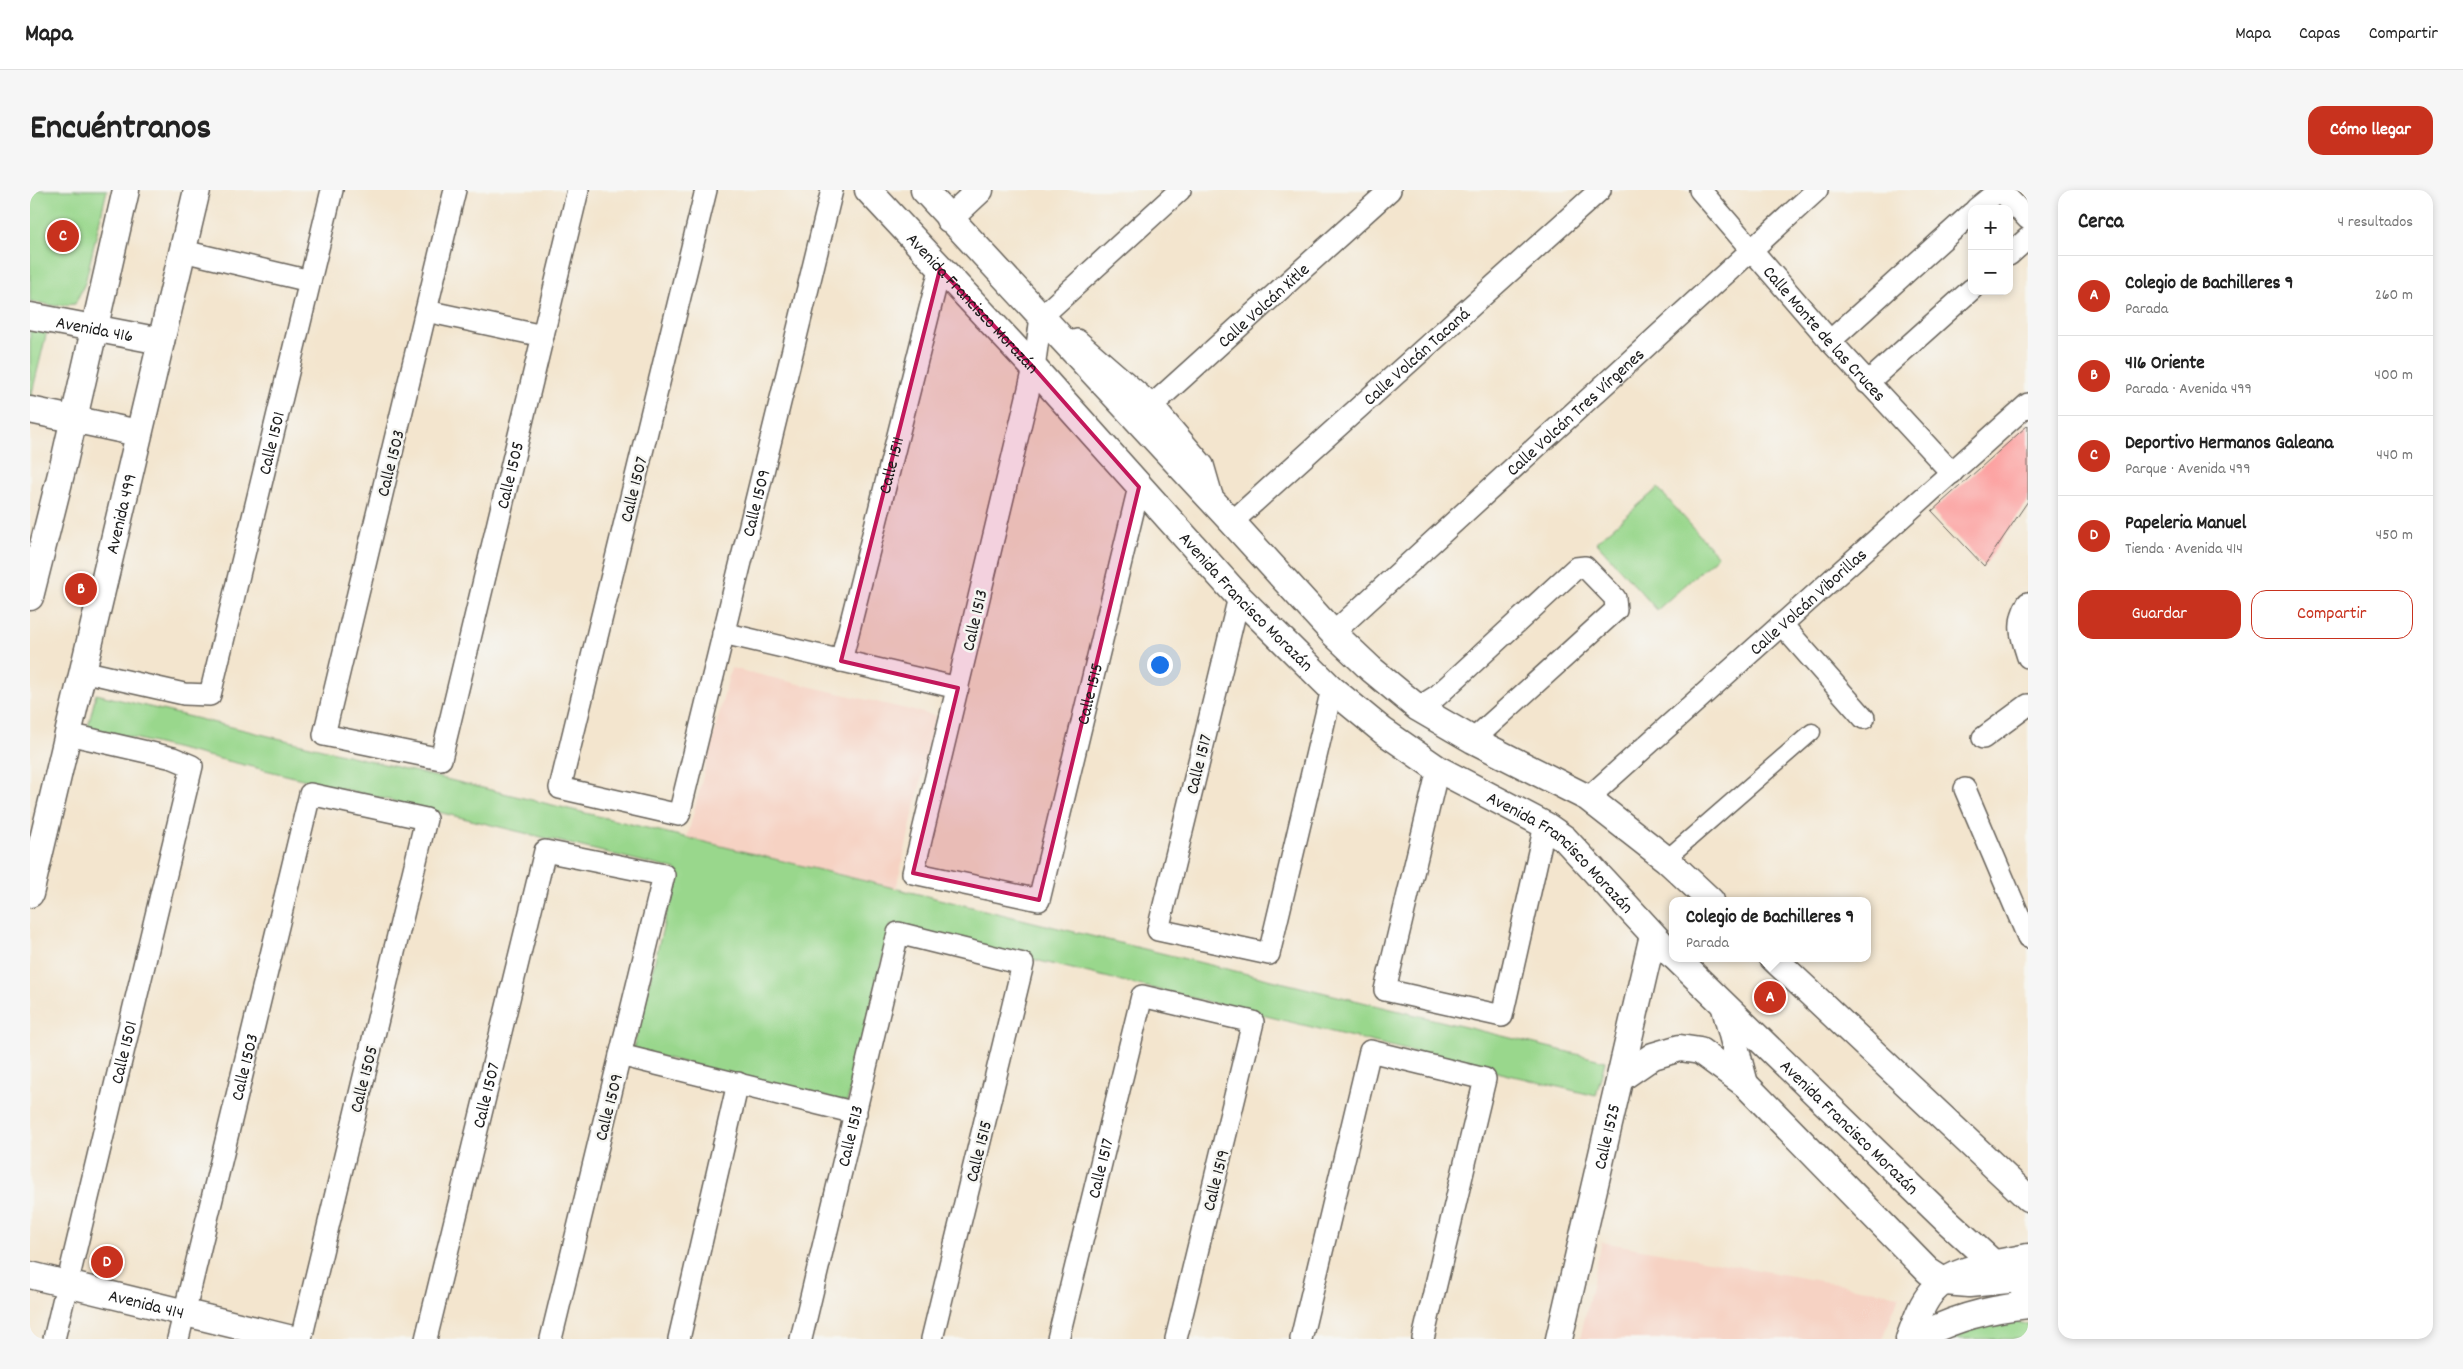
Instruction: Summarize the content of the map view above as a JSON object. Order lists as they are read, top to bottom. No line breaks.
{"streets":{"street":["Avenida Francisco Morazán","Calle Volcán Xitle","Avenida 416","Calle Monte de las Cruces","Calle Volcán Tacaná","Calle Volcán Tres Vírgenes","Calle 1501","Calle 1503","Calle 1511","Calle 1505","Calle 1507","Calle 1509","Avenida 499","Calle Volcán Viborillas","Calle 1513","Calle 1515","Calle 1517","Calle 1525","Calle 1519","Avenida 414"]},"crossings":[["Avenida Francisco Morazán","Calle 1511"],["Avenida Francisco Morazán","Calle 1513"],["Avenida Francisco Morazán","Calle 1515"],["Avenida Francisco Morazán","Calle 1517"],["Avenida Francisco Morazán","Calle 1525"],["Avenida 416","Avenida 499"],["Calle Monte de las Cruces","Calle Volcán Tres Vírgenes"],["Calle Monte de las Cruces","Calle Volcán Viborillas"],["Calle 1501","Avenida 499"],["Calle 1501","Avenida 414"],["Calle 1503","Calle 1505"],["Calle 1503","Avenida 414"],["Calle 1507","Calle 1509"],["Calle 1513","Calle 1515"],["Calle 1517","Calle 1519"]],"page":{"header":"Mapa","nav":["Mapa","Capas","Compartir"],"title":"Encuéntranos","buttons":["Cómo llegar",["Guardar","Compartir"]],"heading":["Cerca","4 resultados"],"map_buttons":["+","−"],"pins":["C","B","A","D"],"list":[{"mark":"A","name":"Colegio de Bachilleres 9","note":"Parada","value":"260 m"},{"mark":"B","name":"416 Oriente","note":"Parada · Avenida 499","value":"400 m"},{"mark":"C","name":"Deportivo Hermanos Galeana","note":"Parque · Avenida 499","value":"440 m"},{"mark":"D","name":"Papeleria Manuel","note":"Tienda · Avenida 414","value":"450 m"}],"popup":["Colegio de Bachilleres 9","Parada"]}}
